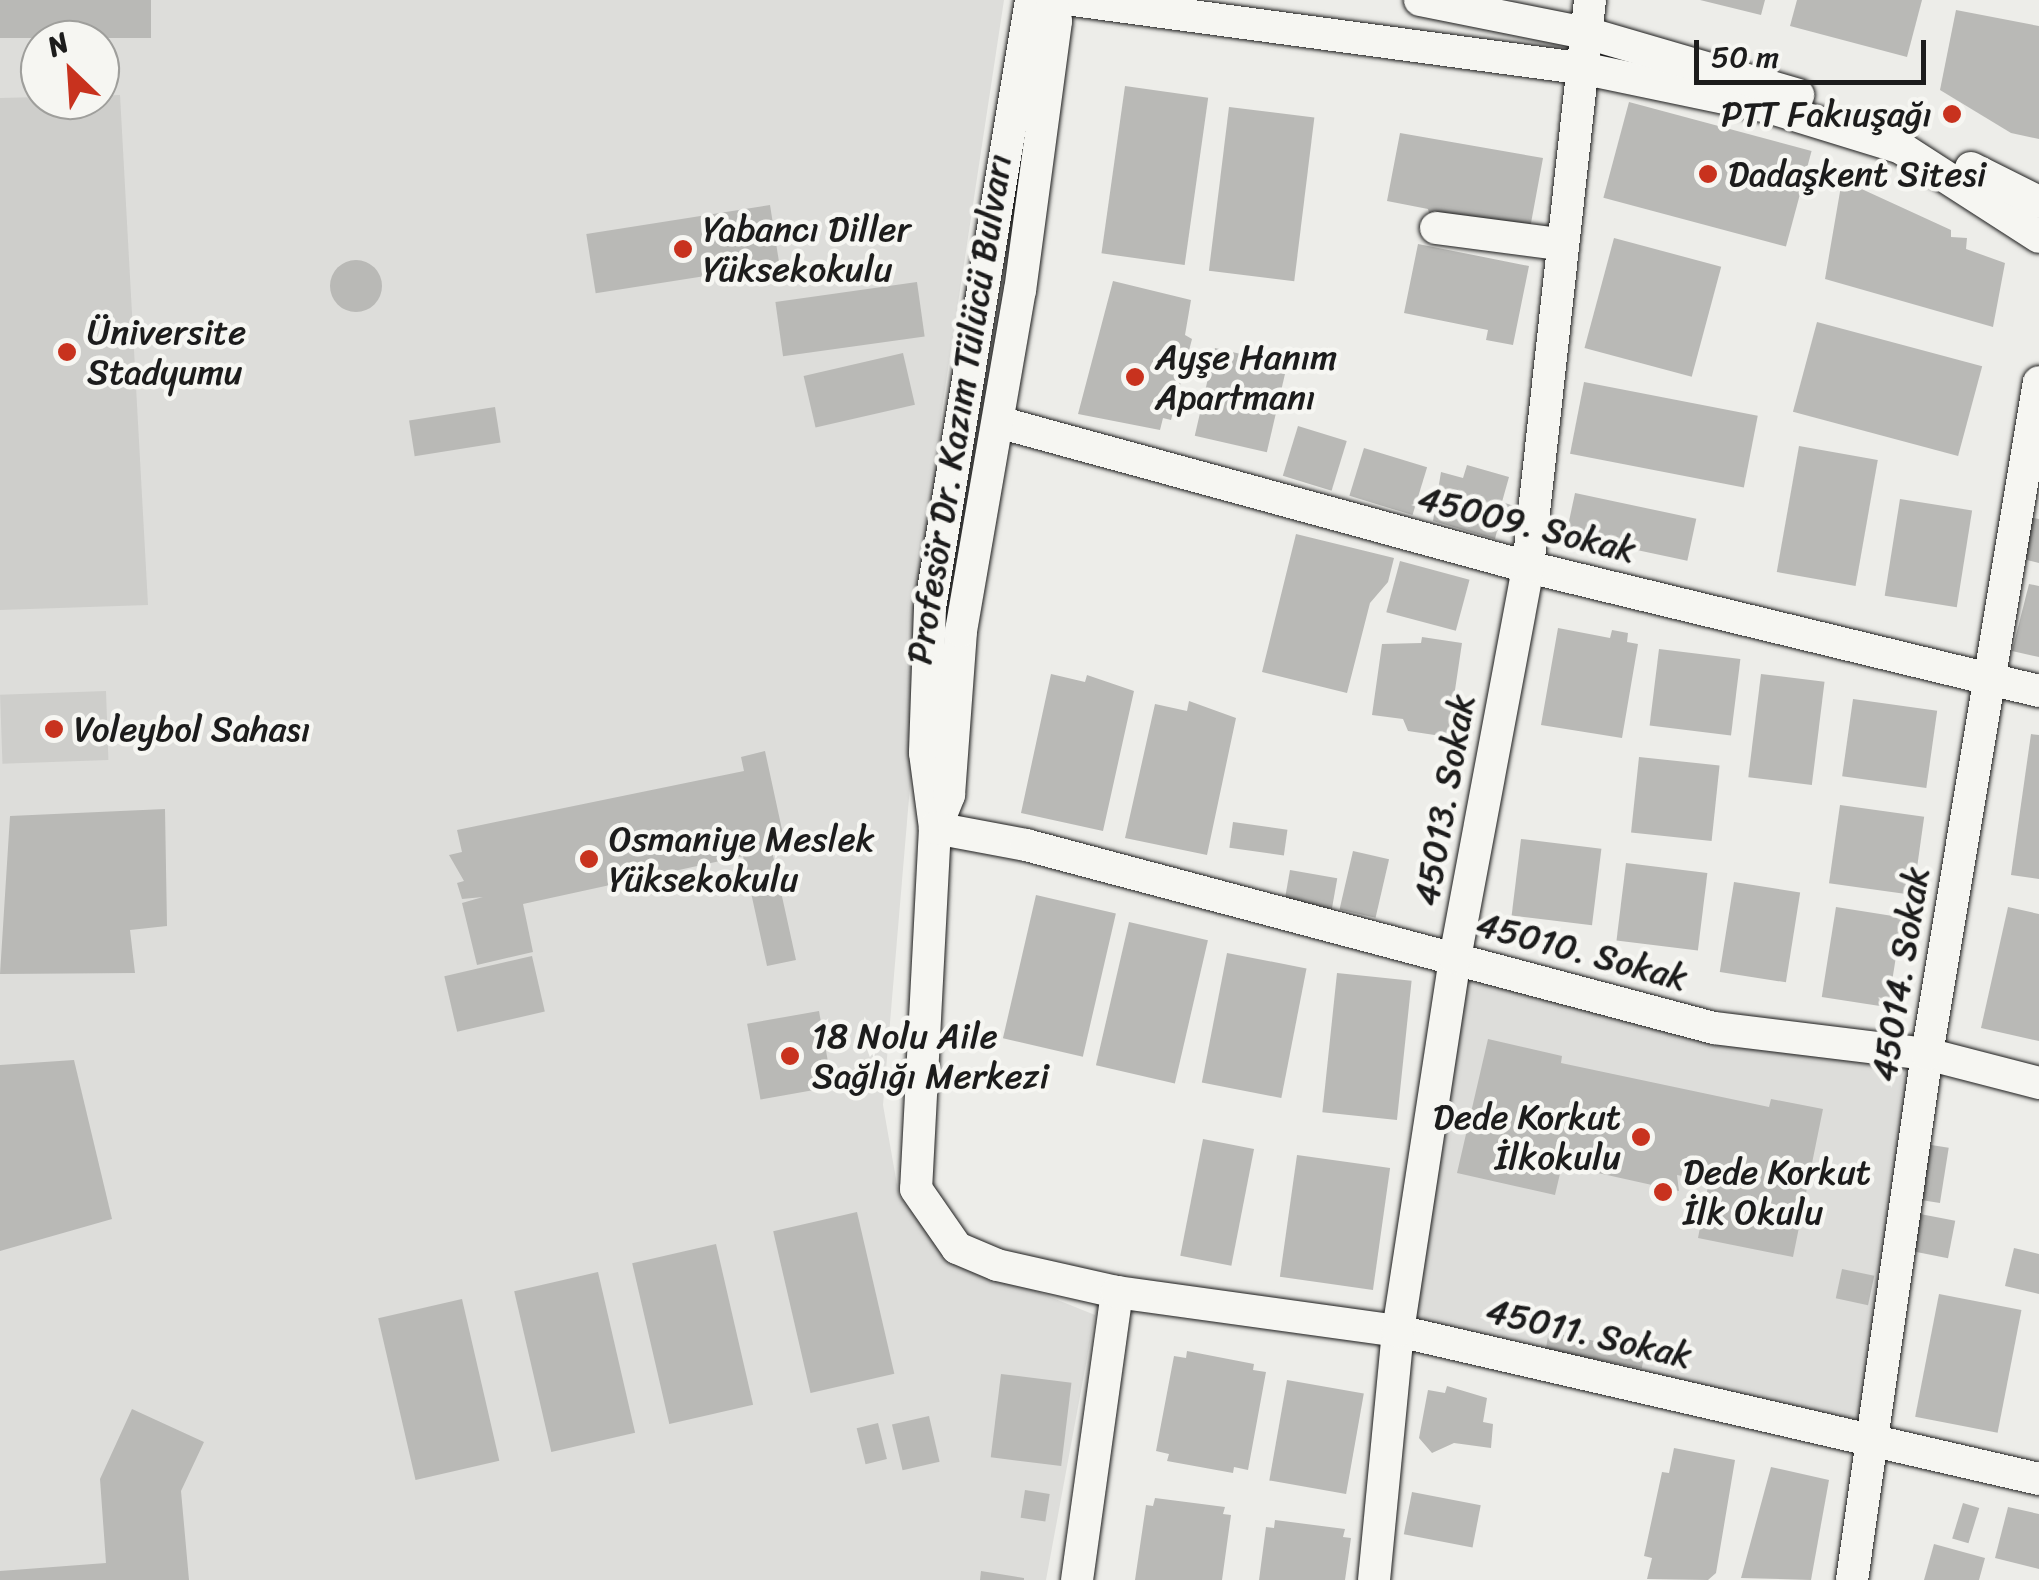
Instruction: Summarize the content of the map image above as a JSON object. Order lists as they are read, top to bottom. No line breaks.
{"streets":{"street":["Profesör Dr. Kazım Tülücü Bulvarı","45009. Sokak","45013. Sokak","45010. Sokak","45014. Sokak","45011. Sokak"]},"crossings":[["Profesör Dr. Kazım Tülücü Bulvarı","45009. Sokak"],["Profesör Dr. Kazım Tülücü Bulvarı","45010. Sokak"],["Profesör Dr. Kazım Tülücü Bulvarı","45011. Sokak"],["45009. Sokak","45013. Sokak"],["45009. Sokak","45014. Sokak"],["45013. Sokak","45010. Sokak"],["45013. Sokak","45011. Sokak"],["45010. Sokak","45014. Sokak"],["45014. Sokak","45011. Sokak"]],"places":["PTT Fakıuşağı","Dadaşkent Sitesi","Yabancı Diller Yüksekokulu","Üniversite Stadyumu","Ayşe Hanım Apartmanı","Voleybol Sahası","Osmaniye Meslek Yüksekokulu","18 Nolu Aile Sağlığı Merkezi","Dede Korkut İlkokulu","Dede Korkut İlk Okulu"],"scale_bar":"50 m","north":"top left"}
